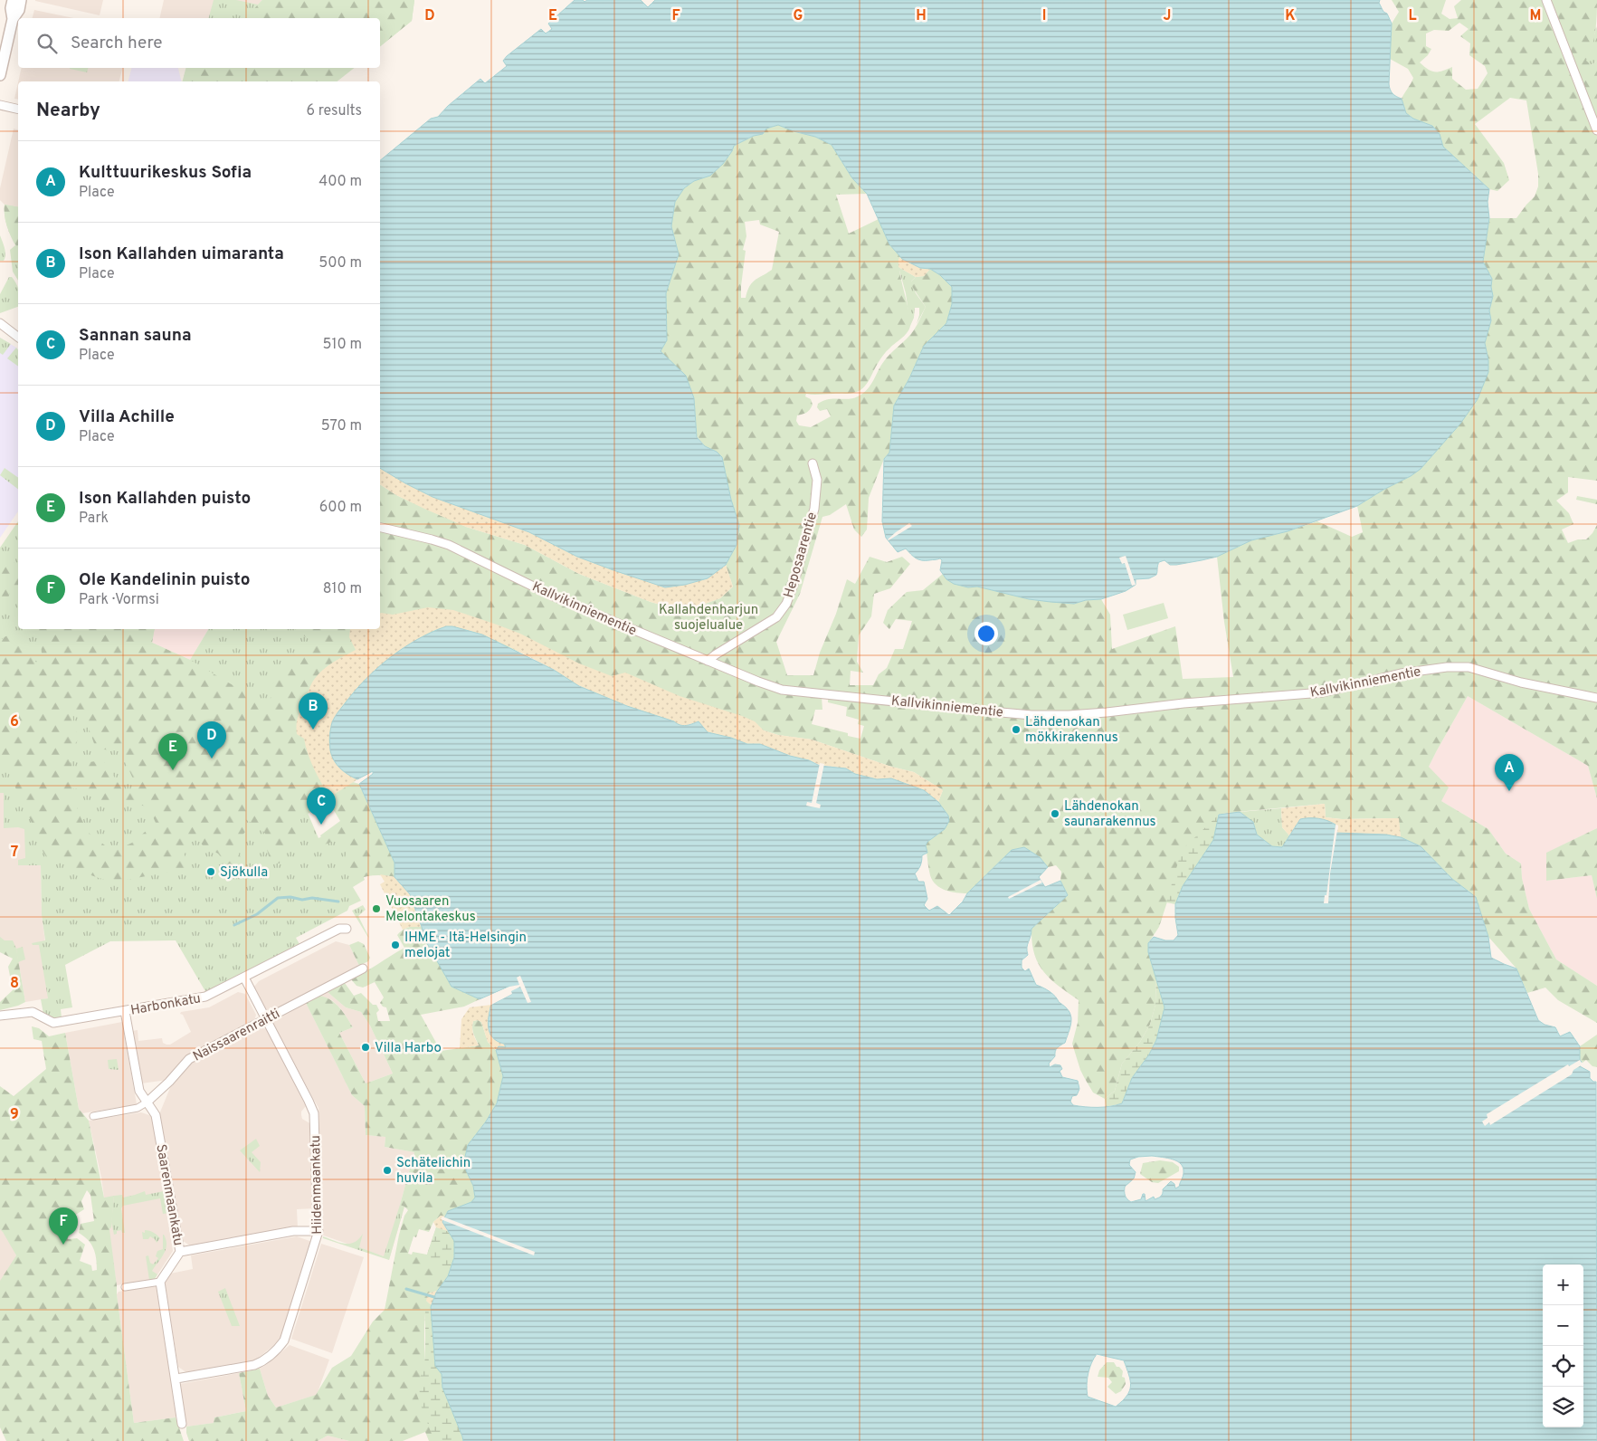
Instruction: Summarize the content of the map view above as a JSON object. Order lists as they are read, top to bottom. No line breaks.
{"streets":{"street":["Heposaarentie","Kallvikinniementie","Harbonkatu","Naissaarenraitti","Hiidenmaankatu","Saarenmaankatu"]},"crossings":[["Heposaarentie","Kallvikinniementie"],["Harbonkatu","Hiidenmaankatu"],["Harbonkatu","Saarenmaankatu"],["Naissaarenraitti","Hiidenmaankatu"],["Naissaarenraitti","Saarenmaankatu"]],"parks":["Kallahdenharjun suojelualue"],"places":["Lähdenokan mökkirakennus","Lähdenokan saunarakennus","Sjökulla","Vuosaaren Melontakeskus","IHME - Itä-Helsingin melojat","Villa Harbo","Schätelichin huvila"],"page":{"search":"Search here","heading":["Nearby","6 results"],"list":[{"mark":"A","name":"Kulttuurikeskus Sofia","note":"Place","value":"400 m"},{"mark":"B","name":"Ison Kallahden uimaranta","note":"Place","value":"500 m"},{"mark":"C","name":"Sannan sauna","note":"Place","value":"510 m"},{"mark":"D","name":"Villa Achille","note":"Place","value":"570 m"},{"mark":"E","name":"Ison Kallahden puisto","note":"Park","value":"600 m"},{"mark":"F","name":"Ole Kandelinin puisto","note":"Park · Vormsi","value":"810 m"}],"pins":["B","D","E","A","C","F"],"map_buttons":["+","−"]},"grid":{"columns":["D","E","F","G","H","I","J","K","L","M"],"rows":["6","7","8","9"]}}
